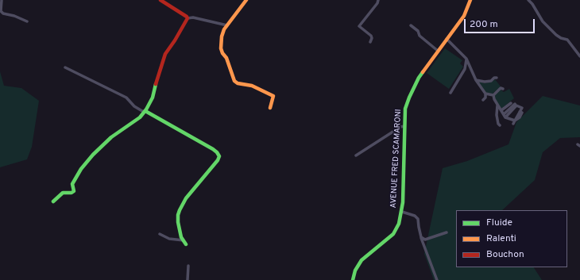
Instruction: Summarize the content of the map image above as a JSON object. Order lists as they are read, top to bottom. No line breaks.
{"streets":{"street":["AVENUE FRED SCAMARONI"]},"legend":["Fluide","Ralenti","Bouchon"],"scale_bar":"200 m"}
